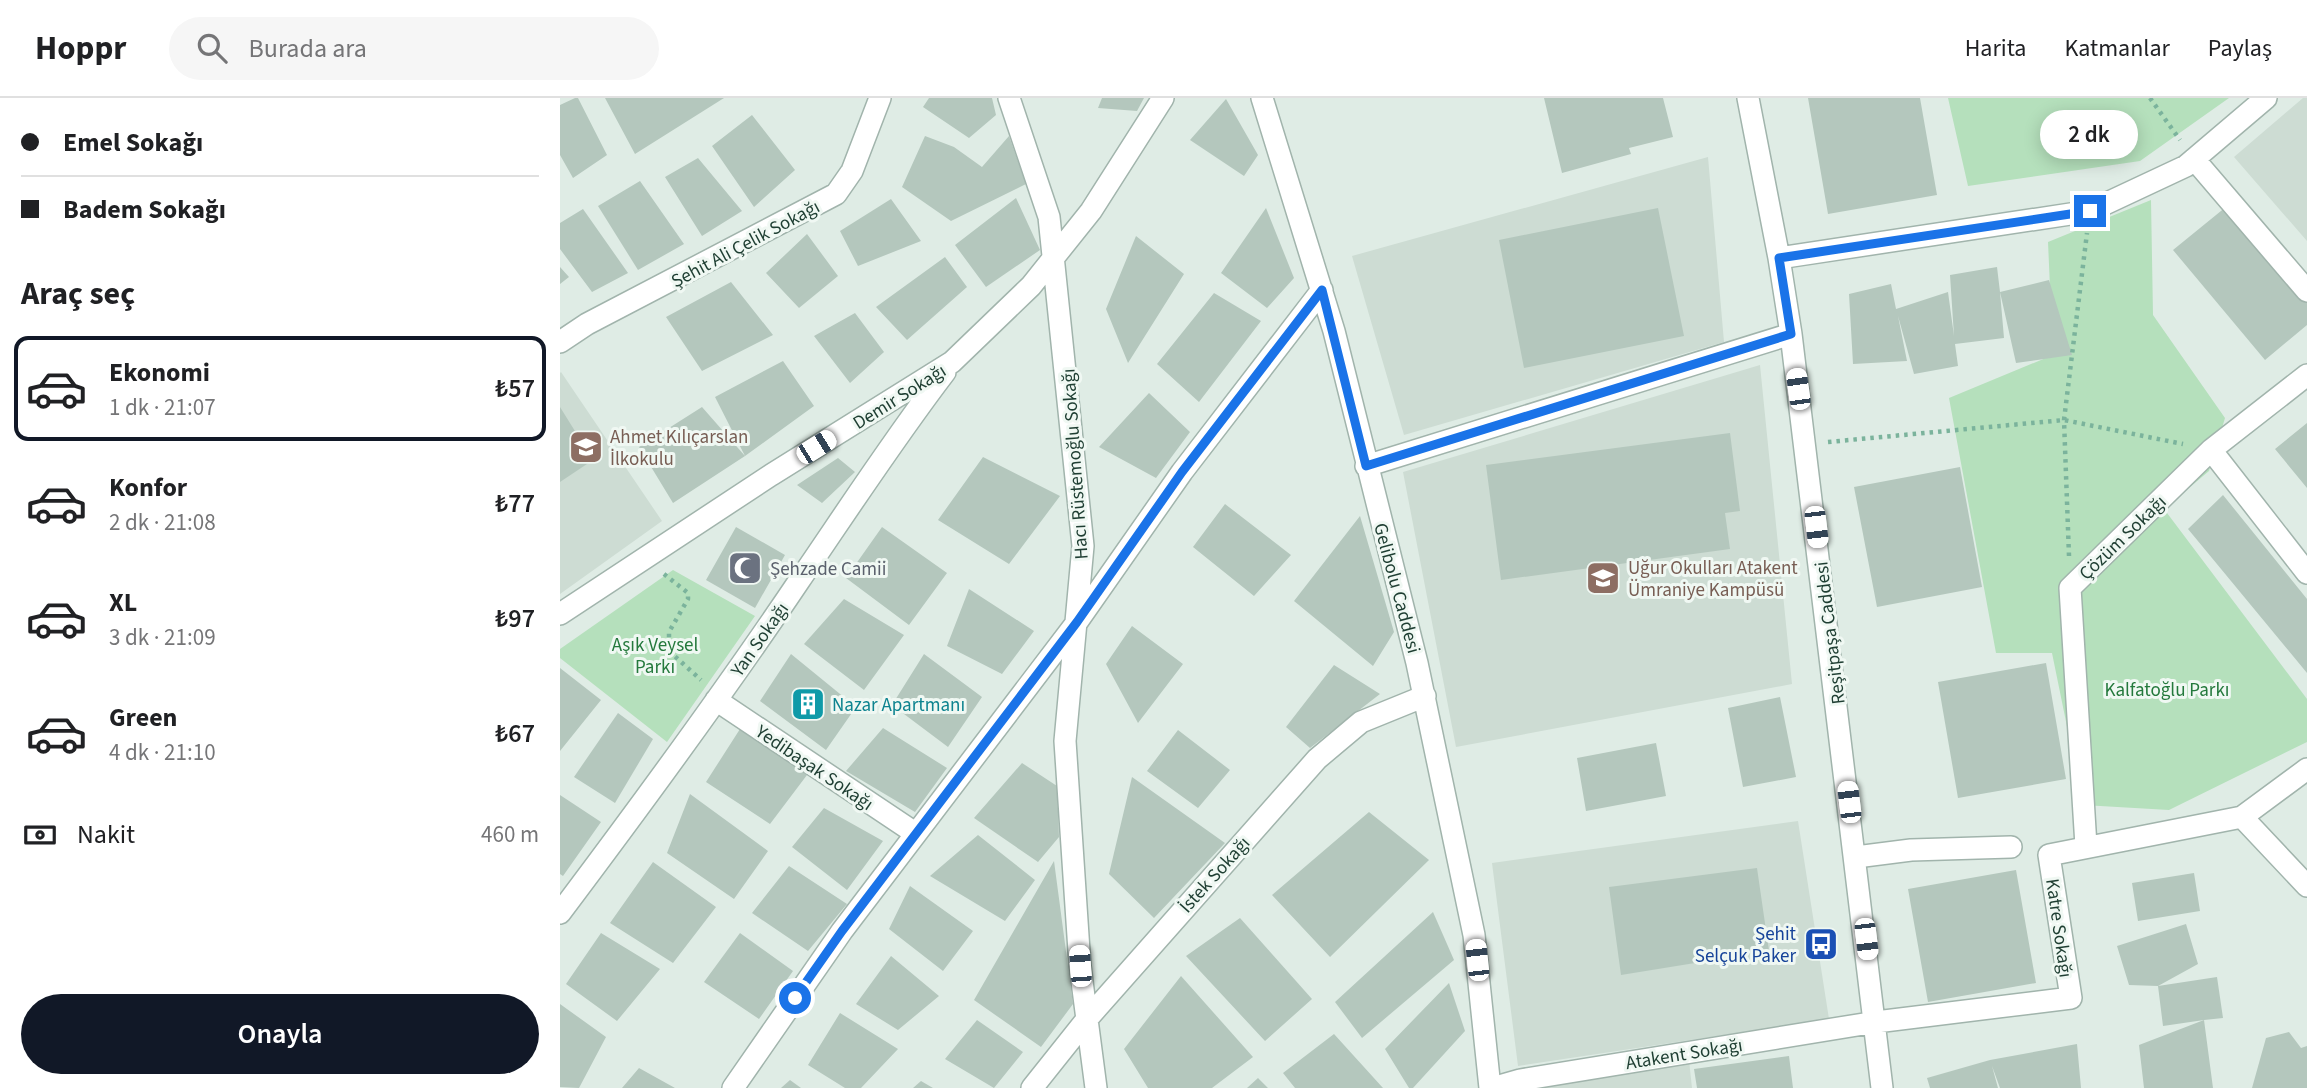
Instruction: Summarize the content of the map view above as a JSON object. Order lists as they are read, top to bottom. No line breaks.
{"streets":{"street":["Şehit Ali Çelik Sokağı","Demir Sokağı","Hacı Rüstemoğlu Sokağı","Çözüm Sokağı","Gelibolu Caddesi","Reşitpaşa Caddesi","Yan Sokağı","Yedibaşak Sokağı","İstek Sokağı","Katre Sokağı","Atakent Sokağı"]},"crossings":[["Demir Sokağı","Hacı Rüstemoğlu Sokağı"],["Demir Sokağı","Yan Sokağı"],["Hacı Rüstemoğlu Sokağı","İstek Sokağı"],["Çözüm Sokağı","Katre Sokağı"],["Gelibolu Caddesi","İstek Sokağı"],["Gelibolu Caddesi","Atakent Sokağı"],["Reşitpaşa Caddesi","Katre Sokağı"],["Reşitpaşa Caddesi","Atakent Sokağı"],["Yan Sokağı","Yedibaşak Sokağı"],["Katre Sokağı","Atakent Sokağı"]],"parks":["Aşık Veysel Parkı","Kalfatoğlu Parkı"],"places":{"school or university":["Ahmet Kılıçarslan İlkokulu","Uğur Okulları Atakent Ümraniye Kampüsü"],"mosque":["Şehzade Camii"],"building":["Nazar Apartmanı"],"bus stop":["Şehit Selçuk Paker"]},"page":{"header":"Hoppr","search":"Burada ara","nav":["Harita","Katmanlar","Paylaş"],"banner":["Emel Sokağı","Badem Sokağı"],"bubble":"2 dk","heading":"Araç seç","list":[{"name":"Ekonomi","note":"1 dk · 21:07","value":"₺57"},{"name":"Konfor","note":"2 dk · 21:08","value":"₺77"},{"name":"XL","note":"3 dk · 21:09","value":"₺97"},{"name":"Green","note":"4 dk · 21:10","value":"₺67"}],"pay":["Nakit","460 m"],"buttons":"Onayla"}}
